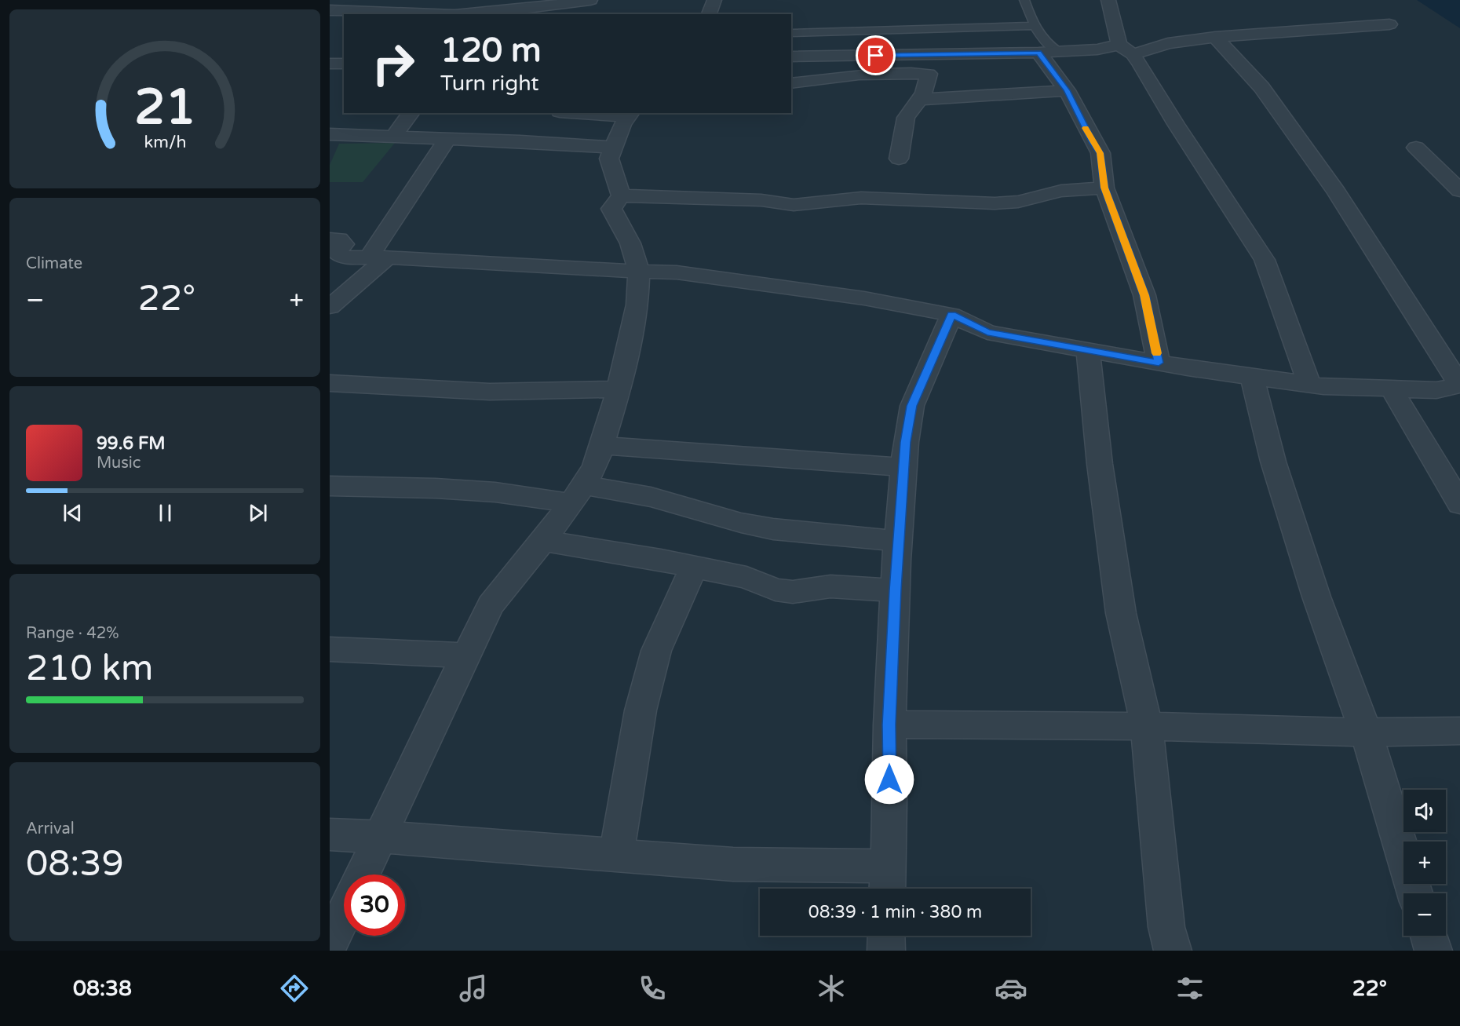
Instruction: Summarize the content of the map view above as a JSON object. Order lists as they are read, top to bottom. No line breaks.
{"page":{"turn":["120 m","Turn right"],"tile":["Climate",["Range · 42%","210 km"],["Arrival","08:39"]],"heat":["−","22°","+"],"song":["99.6 FM","Music"],"map_buttons":["+","−"],"limit":"30","trip":"08:39 · 1 min · 380 m","tabs":["08:38","22°"],"gauge":["21","km/h"]}}
